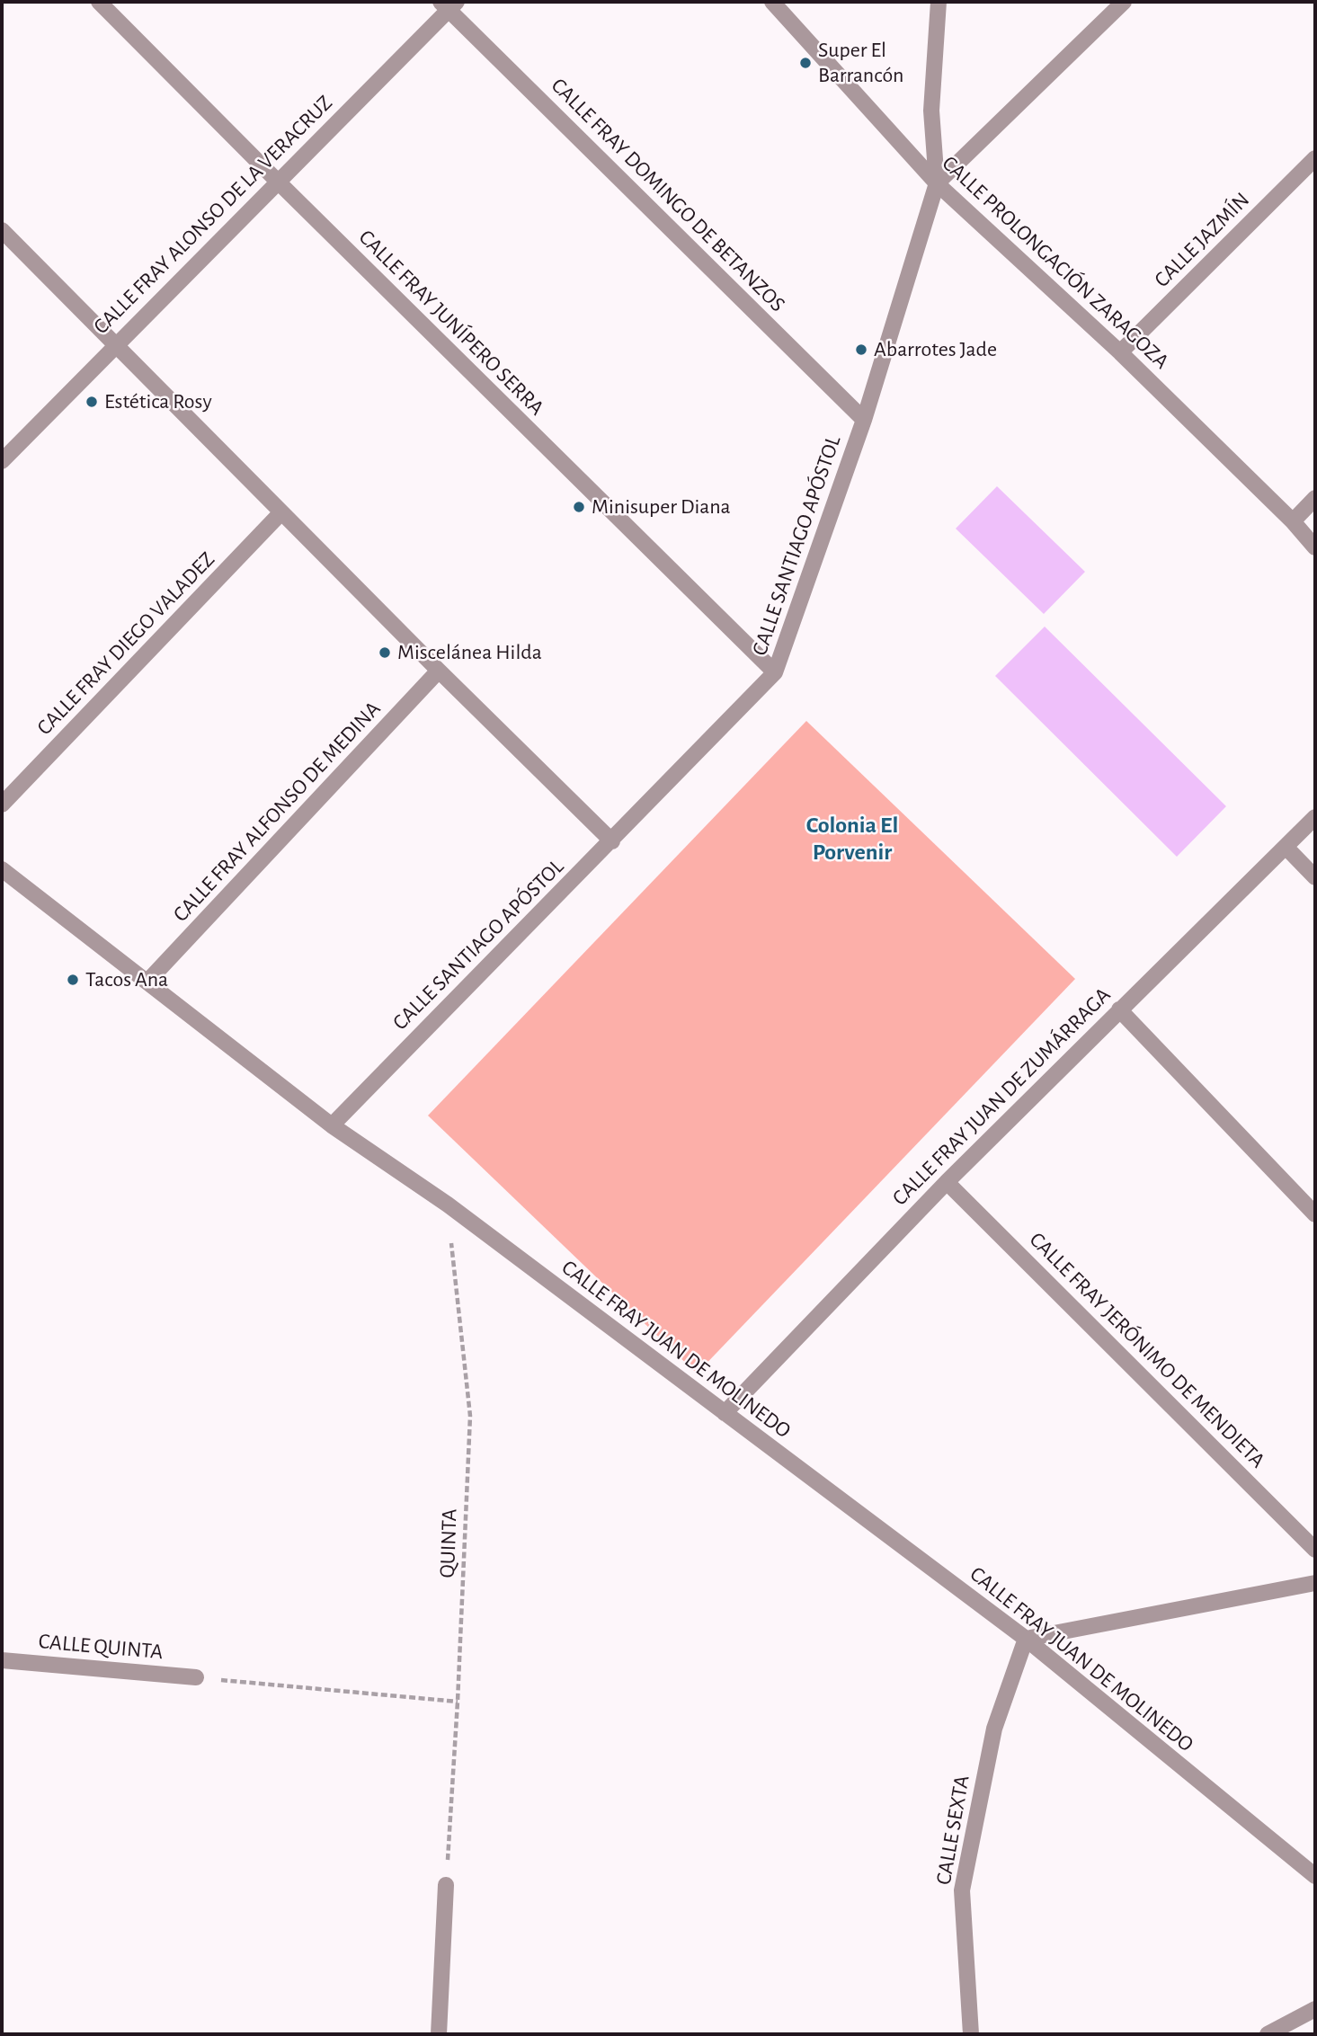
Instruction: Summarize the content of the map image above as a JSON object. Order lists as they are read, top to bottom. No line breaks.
{"streets":{"street":["CALLE FRAY DOMINGO DE BETANZOS","CALLE FRAY ALONSO DE LA VERACRUZ","CALLE JAZMÍN","CALLE PROLONGACIÓN ZARAGOZA","CALLE FRAY JUNÍPERO SERRA","CALLE SANTIAGO APÓSTOL","CALLE FRAY DIEGO VALADEZ","CALLE FRAY ALFONSO DE MEDINA","CALLE FRAY JUAN DE ZUMÁRRAGA","CALLE FRAY JUAN DE MOLINEDO","CALLE FRAY JERÓNIMO DE MENDIETA","CALLE QUINTA","CALLE SEXTA"],"path":["QUINTA"]},"crossings":[["CALLE FRAY DOMINGO DE BETANZOS","CALLE FRAY ALONSO DE LA VERACRUZ"],["CALLE FRAY DOMINGO DE BETANZOS","CALLE SANTIAGO APÓSTOL"],["CALLE FRAY ALONSO DE LA VERACRUZ","CALLE FRAY JUNÍPERO SERRA"],["CALLE JAZMÍN","CALLE PROLONGACIÓN ZARAGOZA"],["CALLE PROLONGACIÓN ZARAGOZA","CALLE SANTIAGO APÓSTOL"],["CALLE FRAY JUNÍPERO SERRA","CALLE SANTIAGO APÓSTOL"],["CALLE SANTIAGO APÓSTOL","CALLE FRAY JUAN DE MOLINEDO"],["CALLE FRAY ALFONSO DE MEDINA","CALLE FRAY JUAN DE MOLINEDO"],["CALLE FRAY JUAN DE ZUMÁRRAGA","CALLE FRAY JUAN DE MOLINEDO"],["CALLE FRAY JUAN DE ZUMÁRRAGA","CALLE FRAY JERÓNIMO DE MENDIETA"],["CALLE FRAY JUAN DE MOLINEDO","QUINTA"],["CALLE FRAY JUAN DE MOLINEDO","CALLE SEXTA"]],"districts":["Colonia El Porvenir"],"places":["Super El Barrancón","Abarrotes Jade","Estética Rosy","Minisuper Diana","Miscelánea Hilda","Tacos Ana"]}
